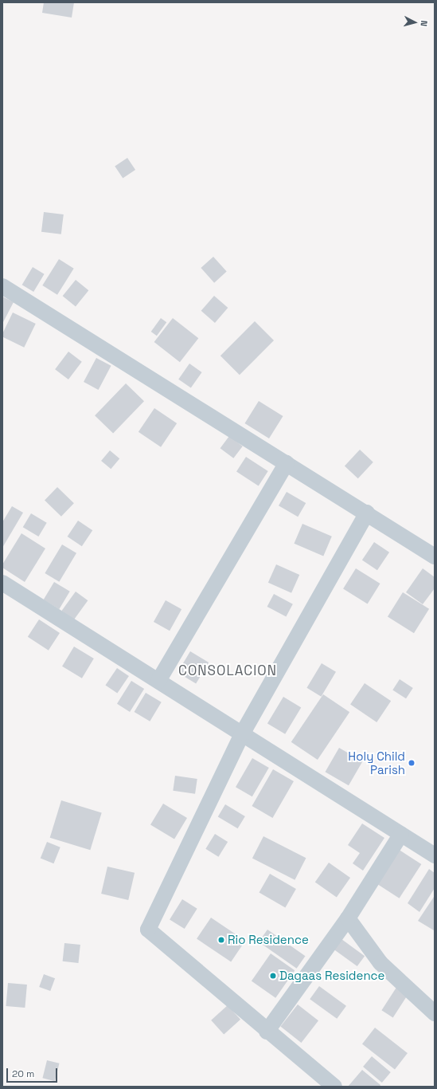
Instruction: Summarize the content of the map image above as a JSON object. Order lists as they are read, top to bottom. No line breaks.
{"districts":["CONSOLACION"],"places":["Holy Child Parish","Rio Residence","Dagaas Residence"],"scale_bar":"20 m","north":"right"}
